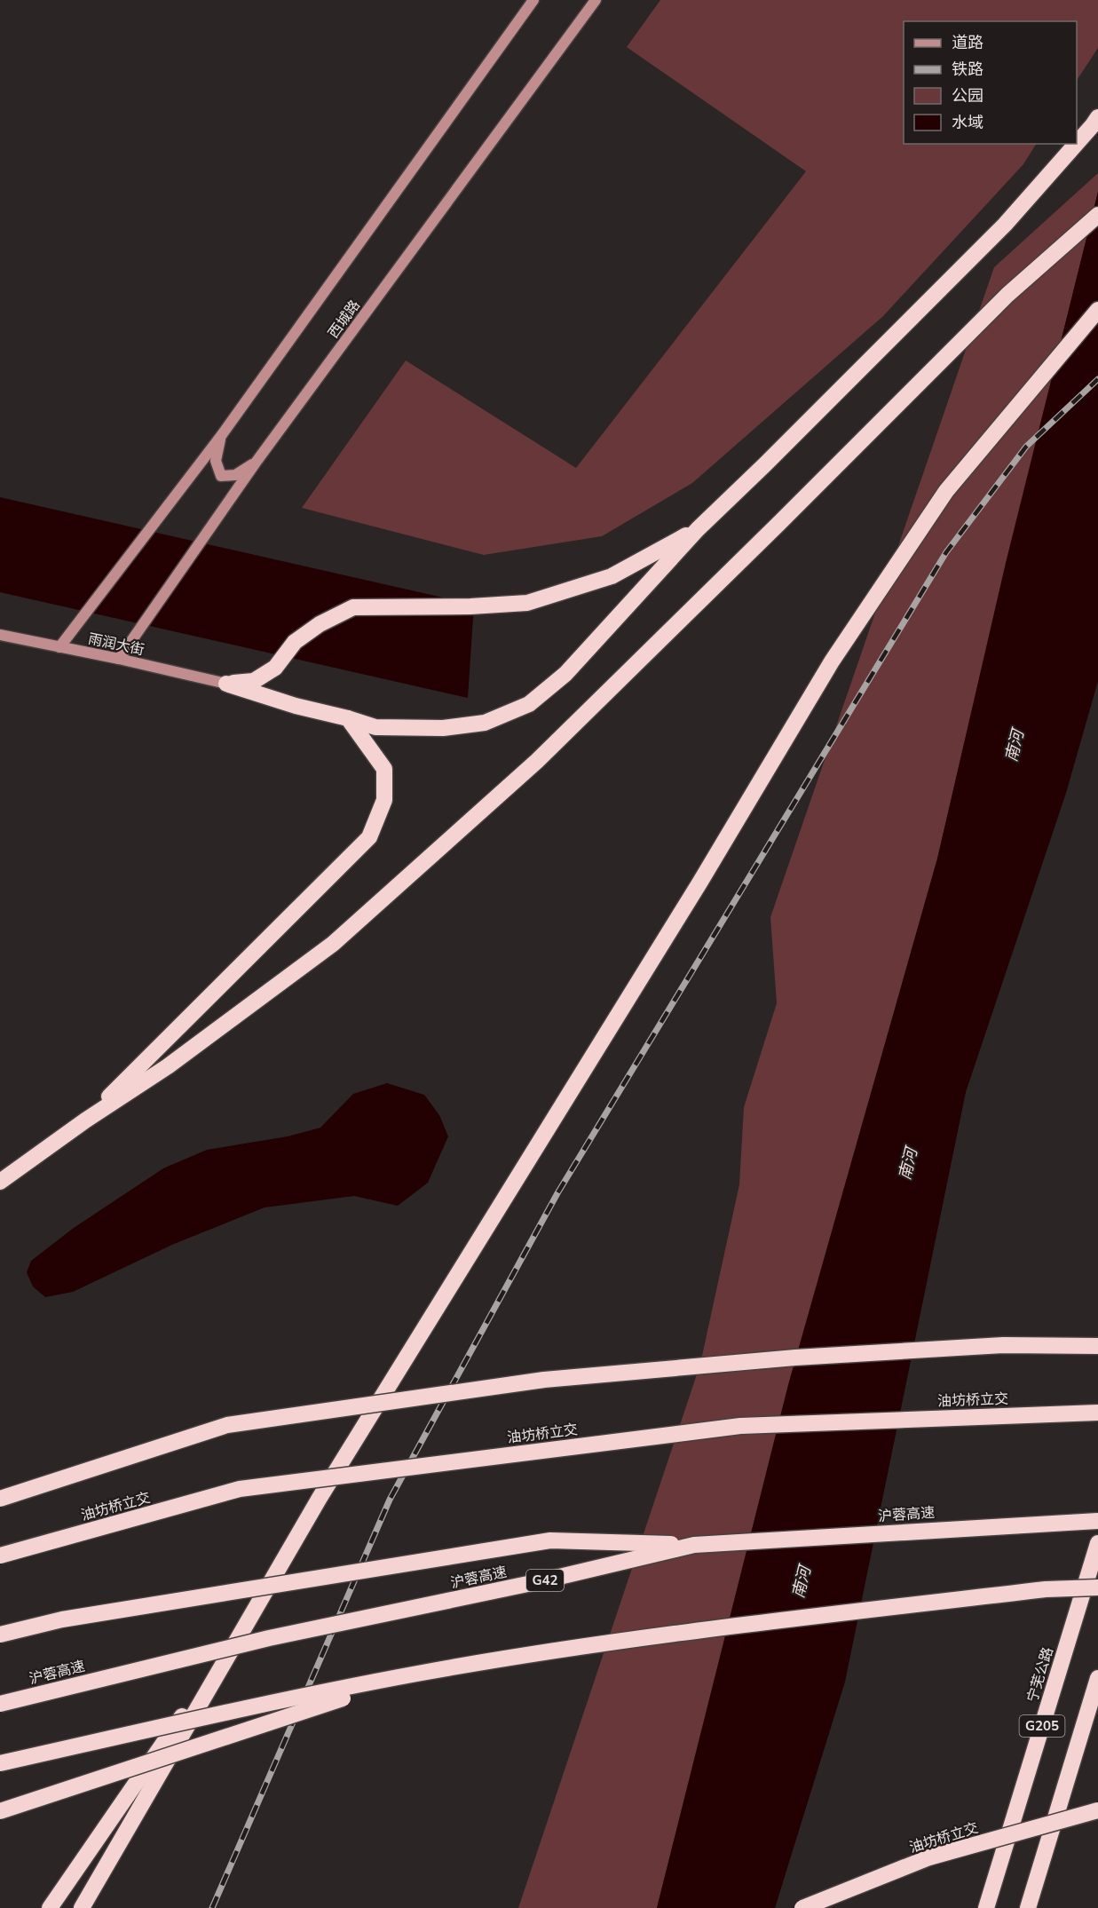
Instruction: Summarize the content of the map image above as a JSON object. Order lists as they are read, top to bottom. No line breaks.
{"streets":{"highway":["油坊桥立交","沪蓉高速","G42","宁芜公路","G205"],"street":["西城路","雨润大街"]},"crossings":[["西城路","雨润大街"]],"water":["南河"],"legend":["道路","铁路","公园","水域"]}
